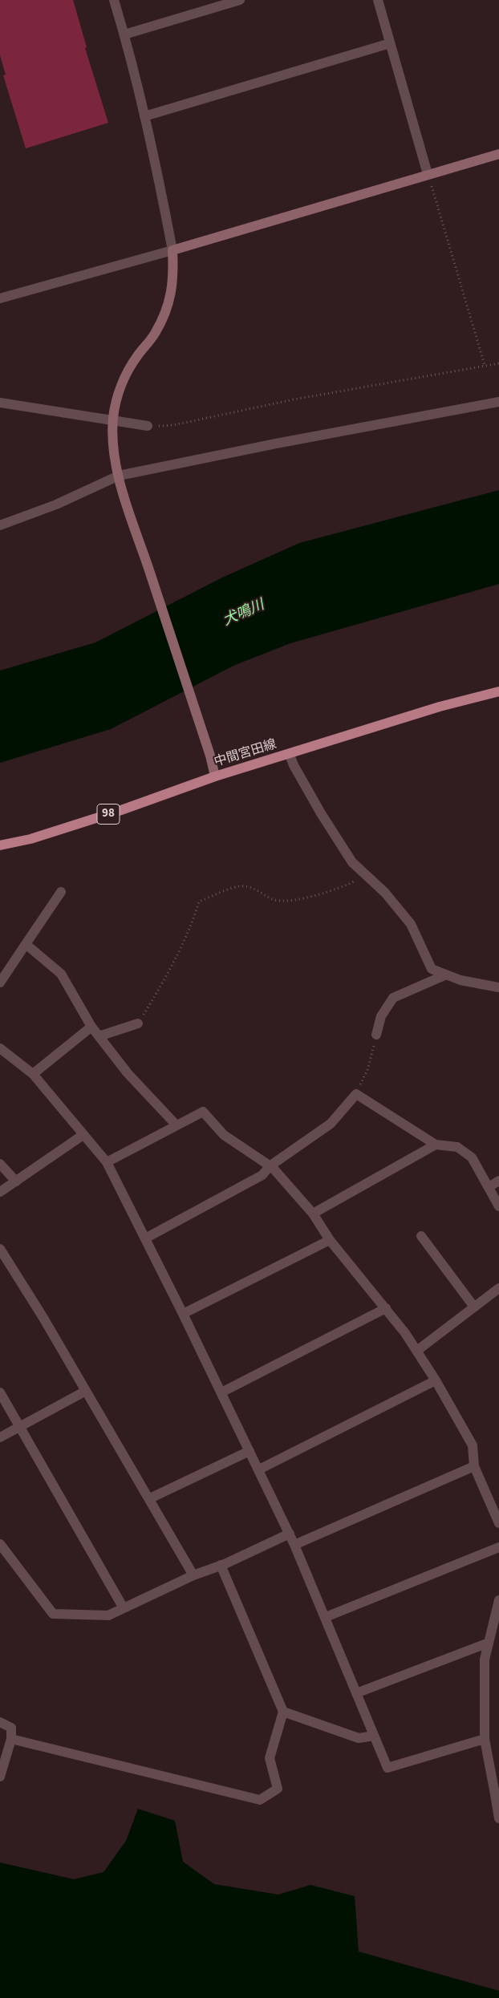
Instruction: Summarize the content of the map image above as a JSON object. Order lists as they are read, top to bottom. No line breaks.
{"streets":{"main road":["中間宮田線","98"]},"water":["犬鳴川"]}
